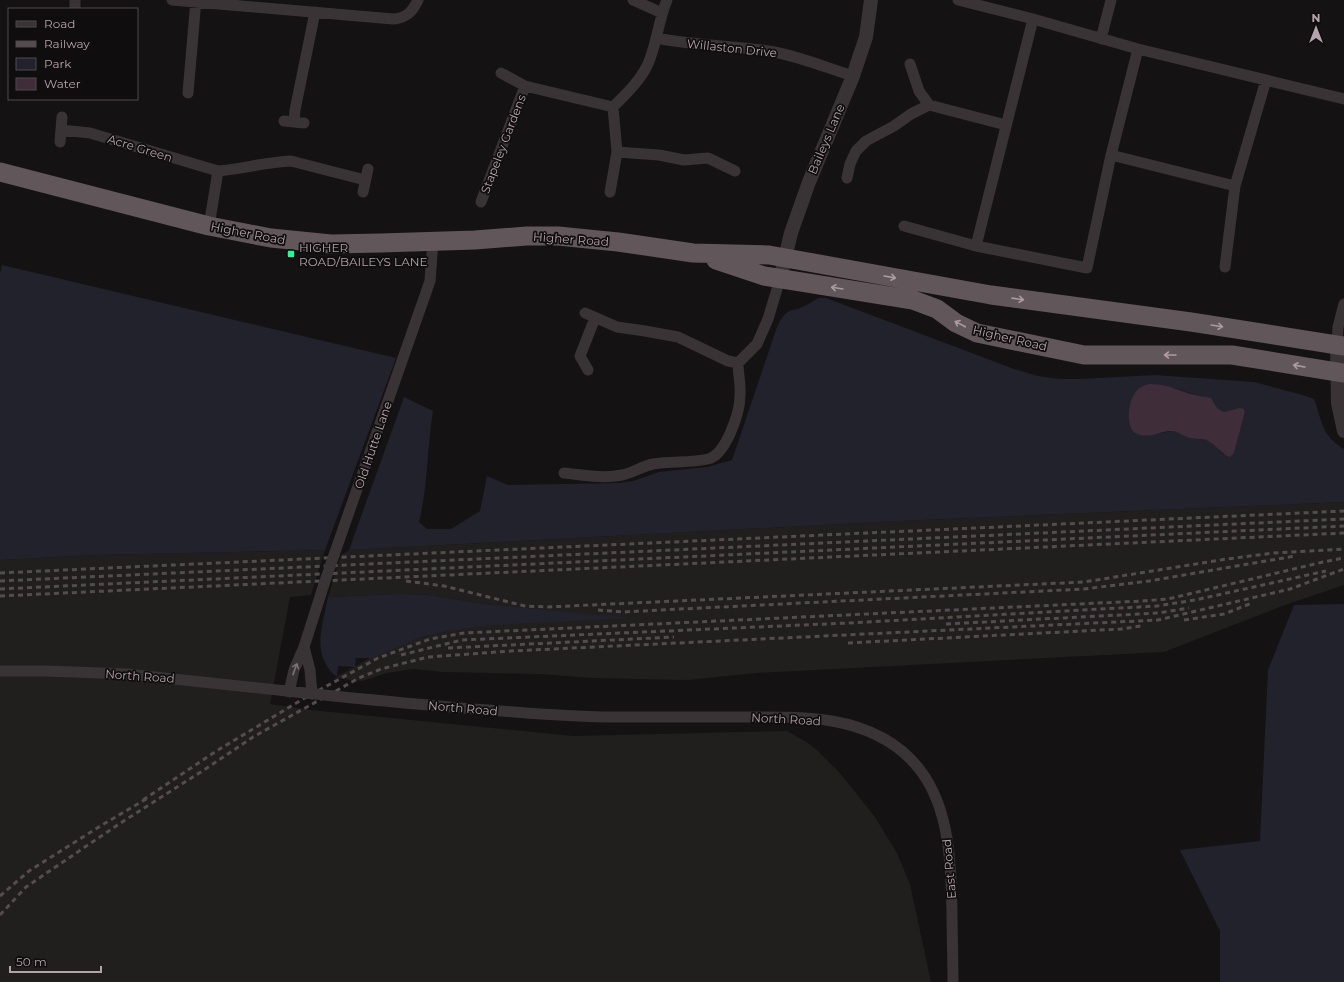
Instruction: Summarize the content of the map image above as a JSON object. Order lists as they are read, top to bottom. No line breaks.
{"streets":{"highway":["Higher Road"],"street":["Willaston Drive","Baileys Lane","Stapeley Gardens","Acre Green","Old Hutte Lane","North Road","East Road"]},"crossings":[["Willaston Drive","Baileys Lane"],["Baileys Lane","Higher Road"],["Higher Road","Old Hutte Lane"],["Old Hutte Lane","North Road"],["North Road","East Road"]],"places":{"transit":["HIGHER ROAD/BAILEYS LANE"]},"legend":["Road","Railway","Park","Water"],"scale_bar":"50 m","north":"top"}
